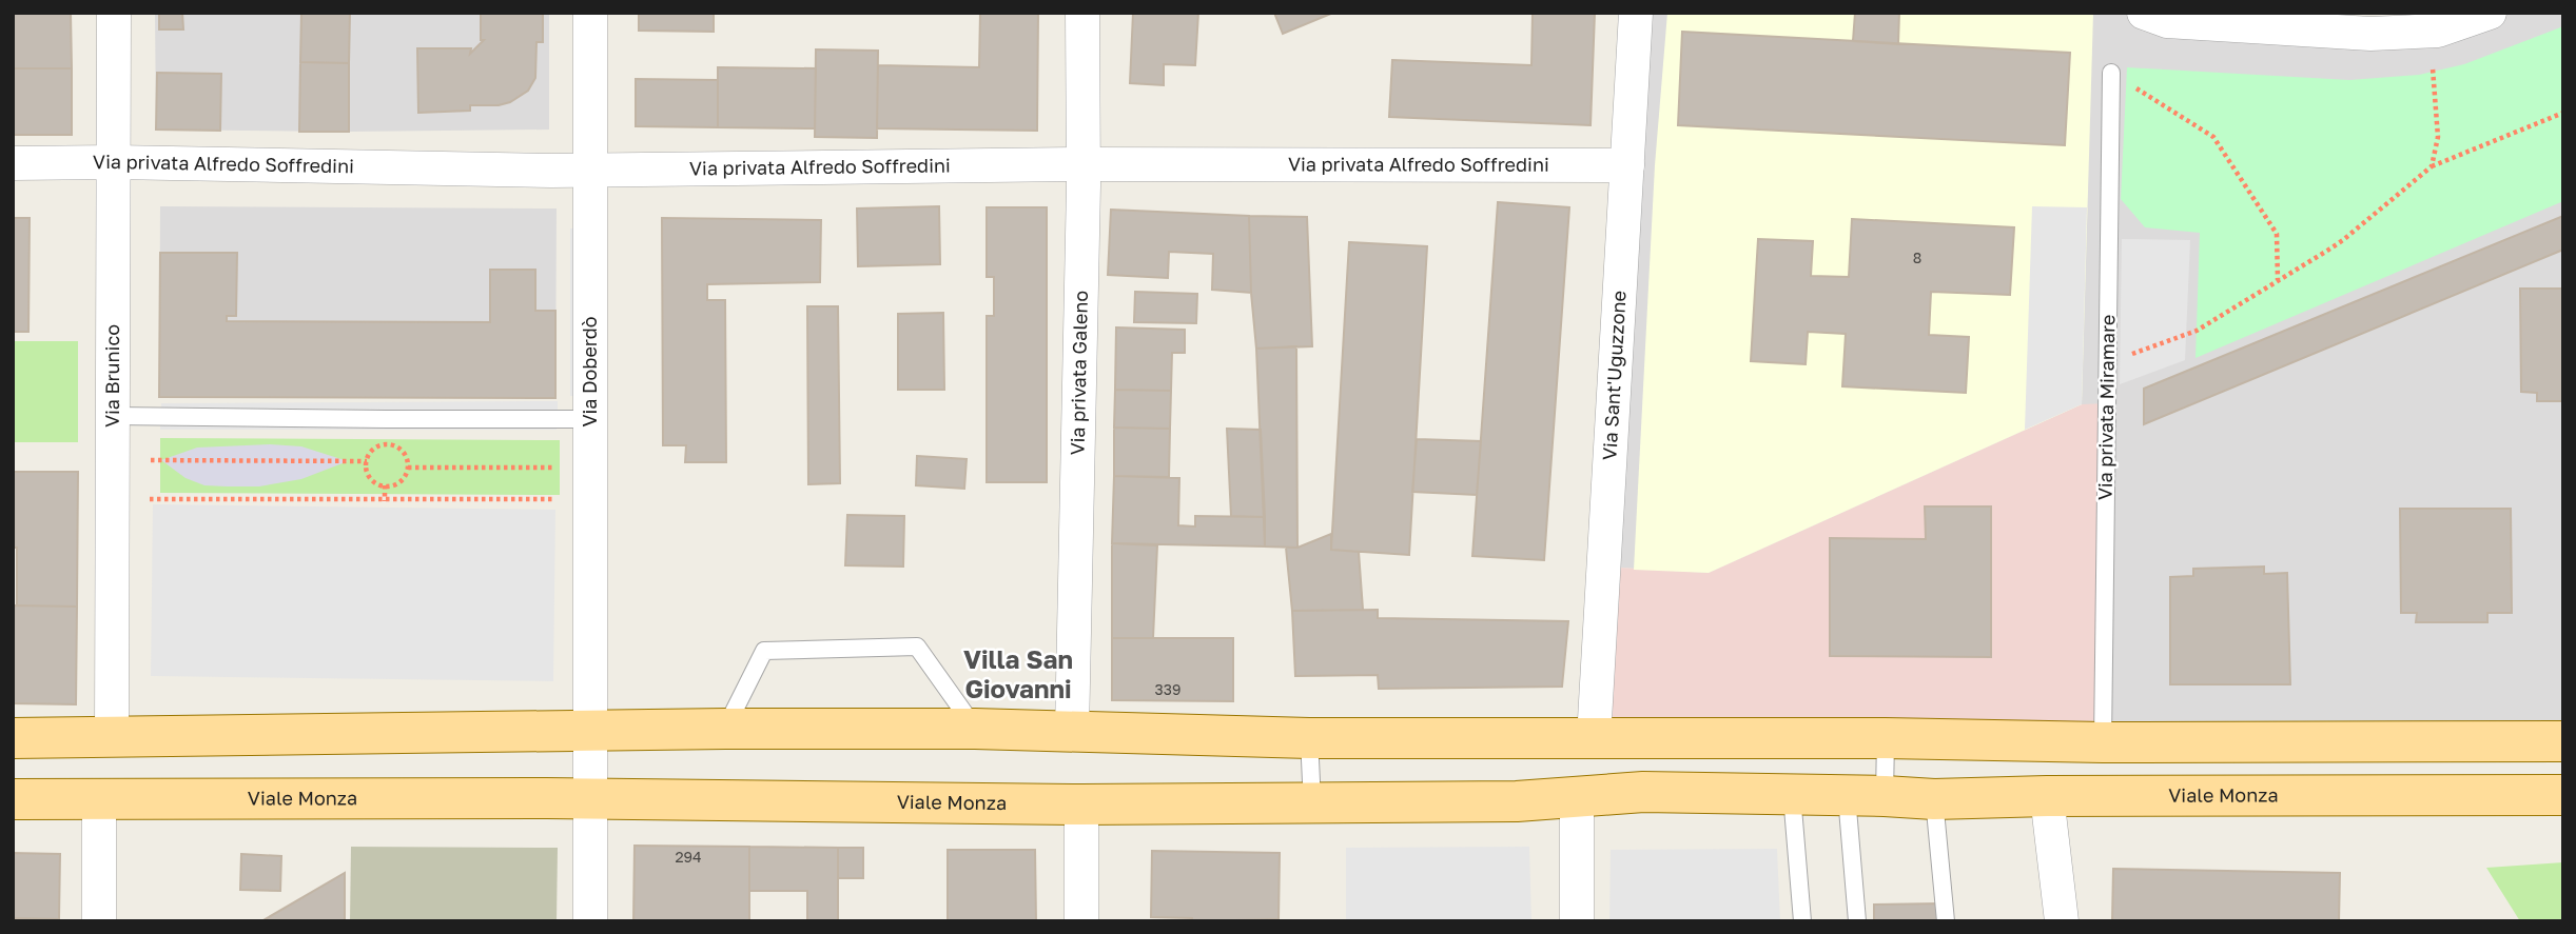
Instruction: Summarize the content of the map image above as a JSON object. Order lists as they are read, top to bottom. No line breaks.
{"streets":{"main road":["Viale Monza"],"street":["Via privata Alfredo Soffredini","Via Doberdò","Via privata Galeno","Via Brunico","Via Sant'Uguzzone"],"lane":["Via privata Miramare"]},"crossings":[["Via privata Alfredo Soffredini","Via Doberdò"],["Via privata Alfredo Soffredini","Via privata Galeno"],["Via privata Alfredo Soffredini","Via Brunico"],["Via privata Alfredo Soffredini","Via Sant'Uguzzone"]],"districts":["Villa San Giovanni"],"house_numbers":["8","339","294"]}
